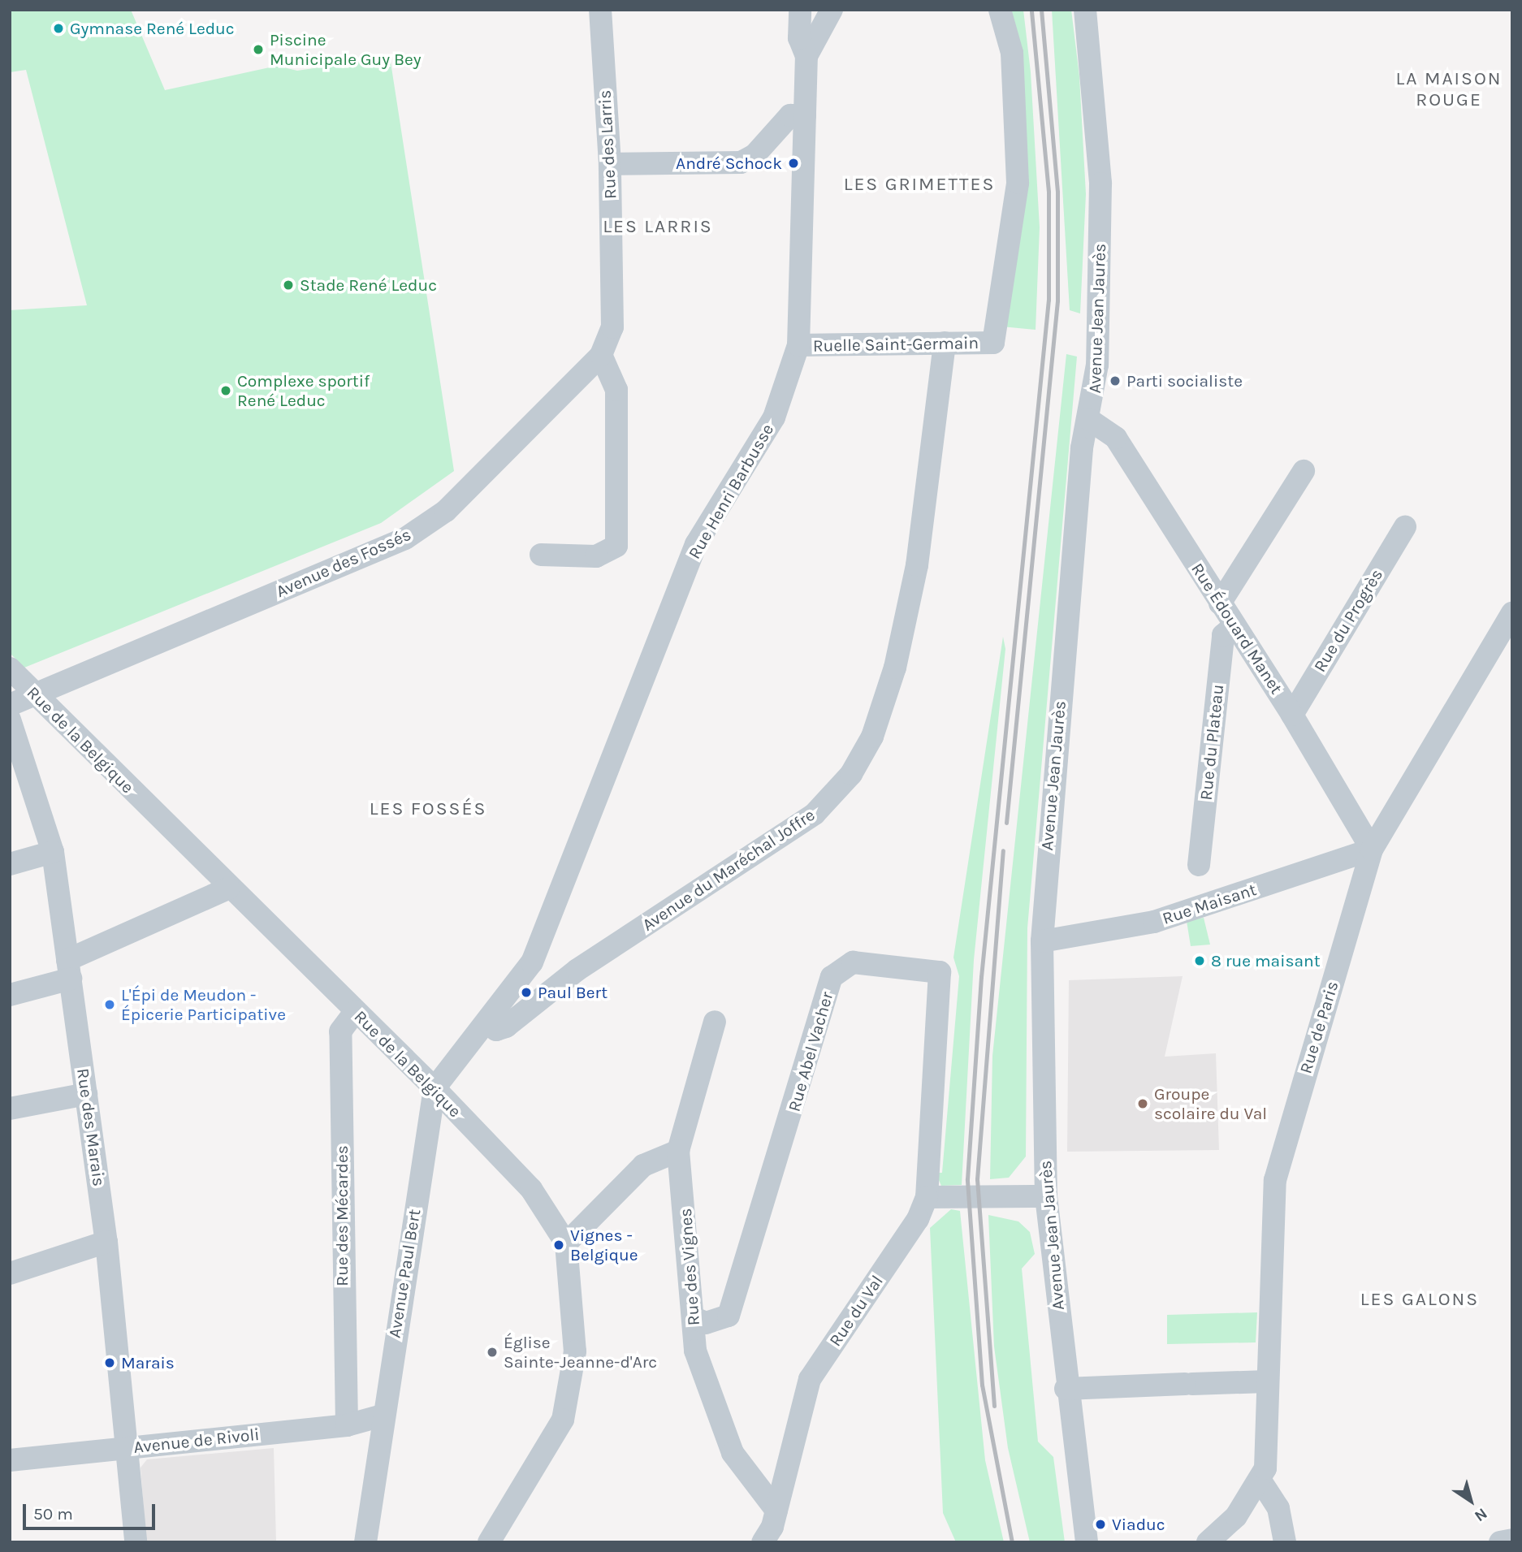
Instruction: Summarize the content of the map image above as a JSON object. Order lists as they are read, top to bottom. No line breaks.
{"streets":{"street":["Rue des Larris","Avenue Jean Jaurès","Ruelle Saint-Germain","Rue Henri Barbusse","Avenue des Fossés","Rue du Progrès","Rue Édouard Manet","Rue de la Belgique","Rue du Plateau","Avenue du Maréchal Joffre","Rue Maisant","Rue de Paris","Rue Abel Vacher","Rue des Marais","Rue des Mécardes","Rue des Vignes","Avenue Paul Bert","Rue du Val","Avenue de Rivoli"]},"crossings":[["Rue des Larris","Avenue des Fossés"],["Avenue Jean Jaurès","Rue Édouard Manet"],["Avenue Jean Jaurès","Rue Maisant"],["Ruelle Saint-Germain","Rue Henri Barbusse"],["Ruelle Saint-Germain","Avenue du Maréchal Joffre"],["Rue Henri Barbusse","Avenue du Maréchal Joffre"],["Rue Henri Barbusse","Avenue Paul Bert"],["Avenue des Fossés","Rue de la Belgique"],["Rue du Progrès","Rue Édouard Manet"],["Rue Édouard Manet","Rue du Plateau"],["Rue Édouard Manet","Rue Maisant"],["Rue Édouard Manet","Rue de Paris"],["Rue de la Belgique","Rue des Mécardes"],["Rue de la Belgique","Avenue Paul Bert"],["Avenue du Maréchal Joffre","Avenue Paul Bert"],["Rue Maisant","Rue de Paris"],["Rue Abel Vacher","Rue des Vignes"],["Rue Abel Vacher","Rue du Val"],["Rue des Marais","Avenue de Rivoli"],["Rue des Mécardes","Avenue de Rivoli"],["Rue des Vignes","Rue du Val"],["Avenue Paul Bert","Avenue de Rivoli"]],"districts":["LA MAISON ROUGE","LES GRIMETTES","LES LARRIS","LES FOSSÉS","LES GALONS"],"places":["Gymnase René Leduc","Piscine Municipale Guy Bey","André Schock","Stade René Leduc","Parti socialiste","Complexe sportif René Leduc","8 rue maisant","Paul Bert","L'Épi de Meudon - Épicerie Participative","Groupe scolaire du Val","Vignes - Belgique","Église Sainte-Jeanne-d'Arc","Marais","Viaduc"],"scale_bar":"50 m","north":"bottom right"}
